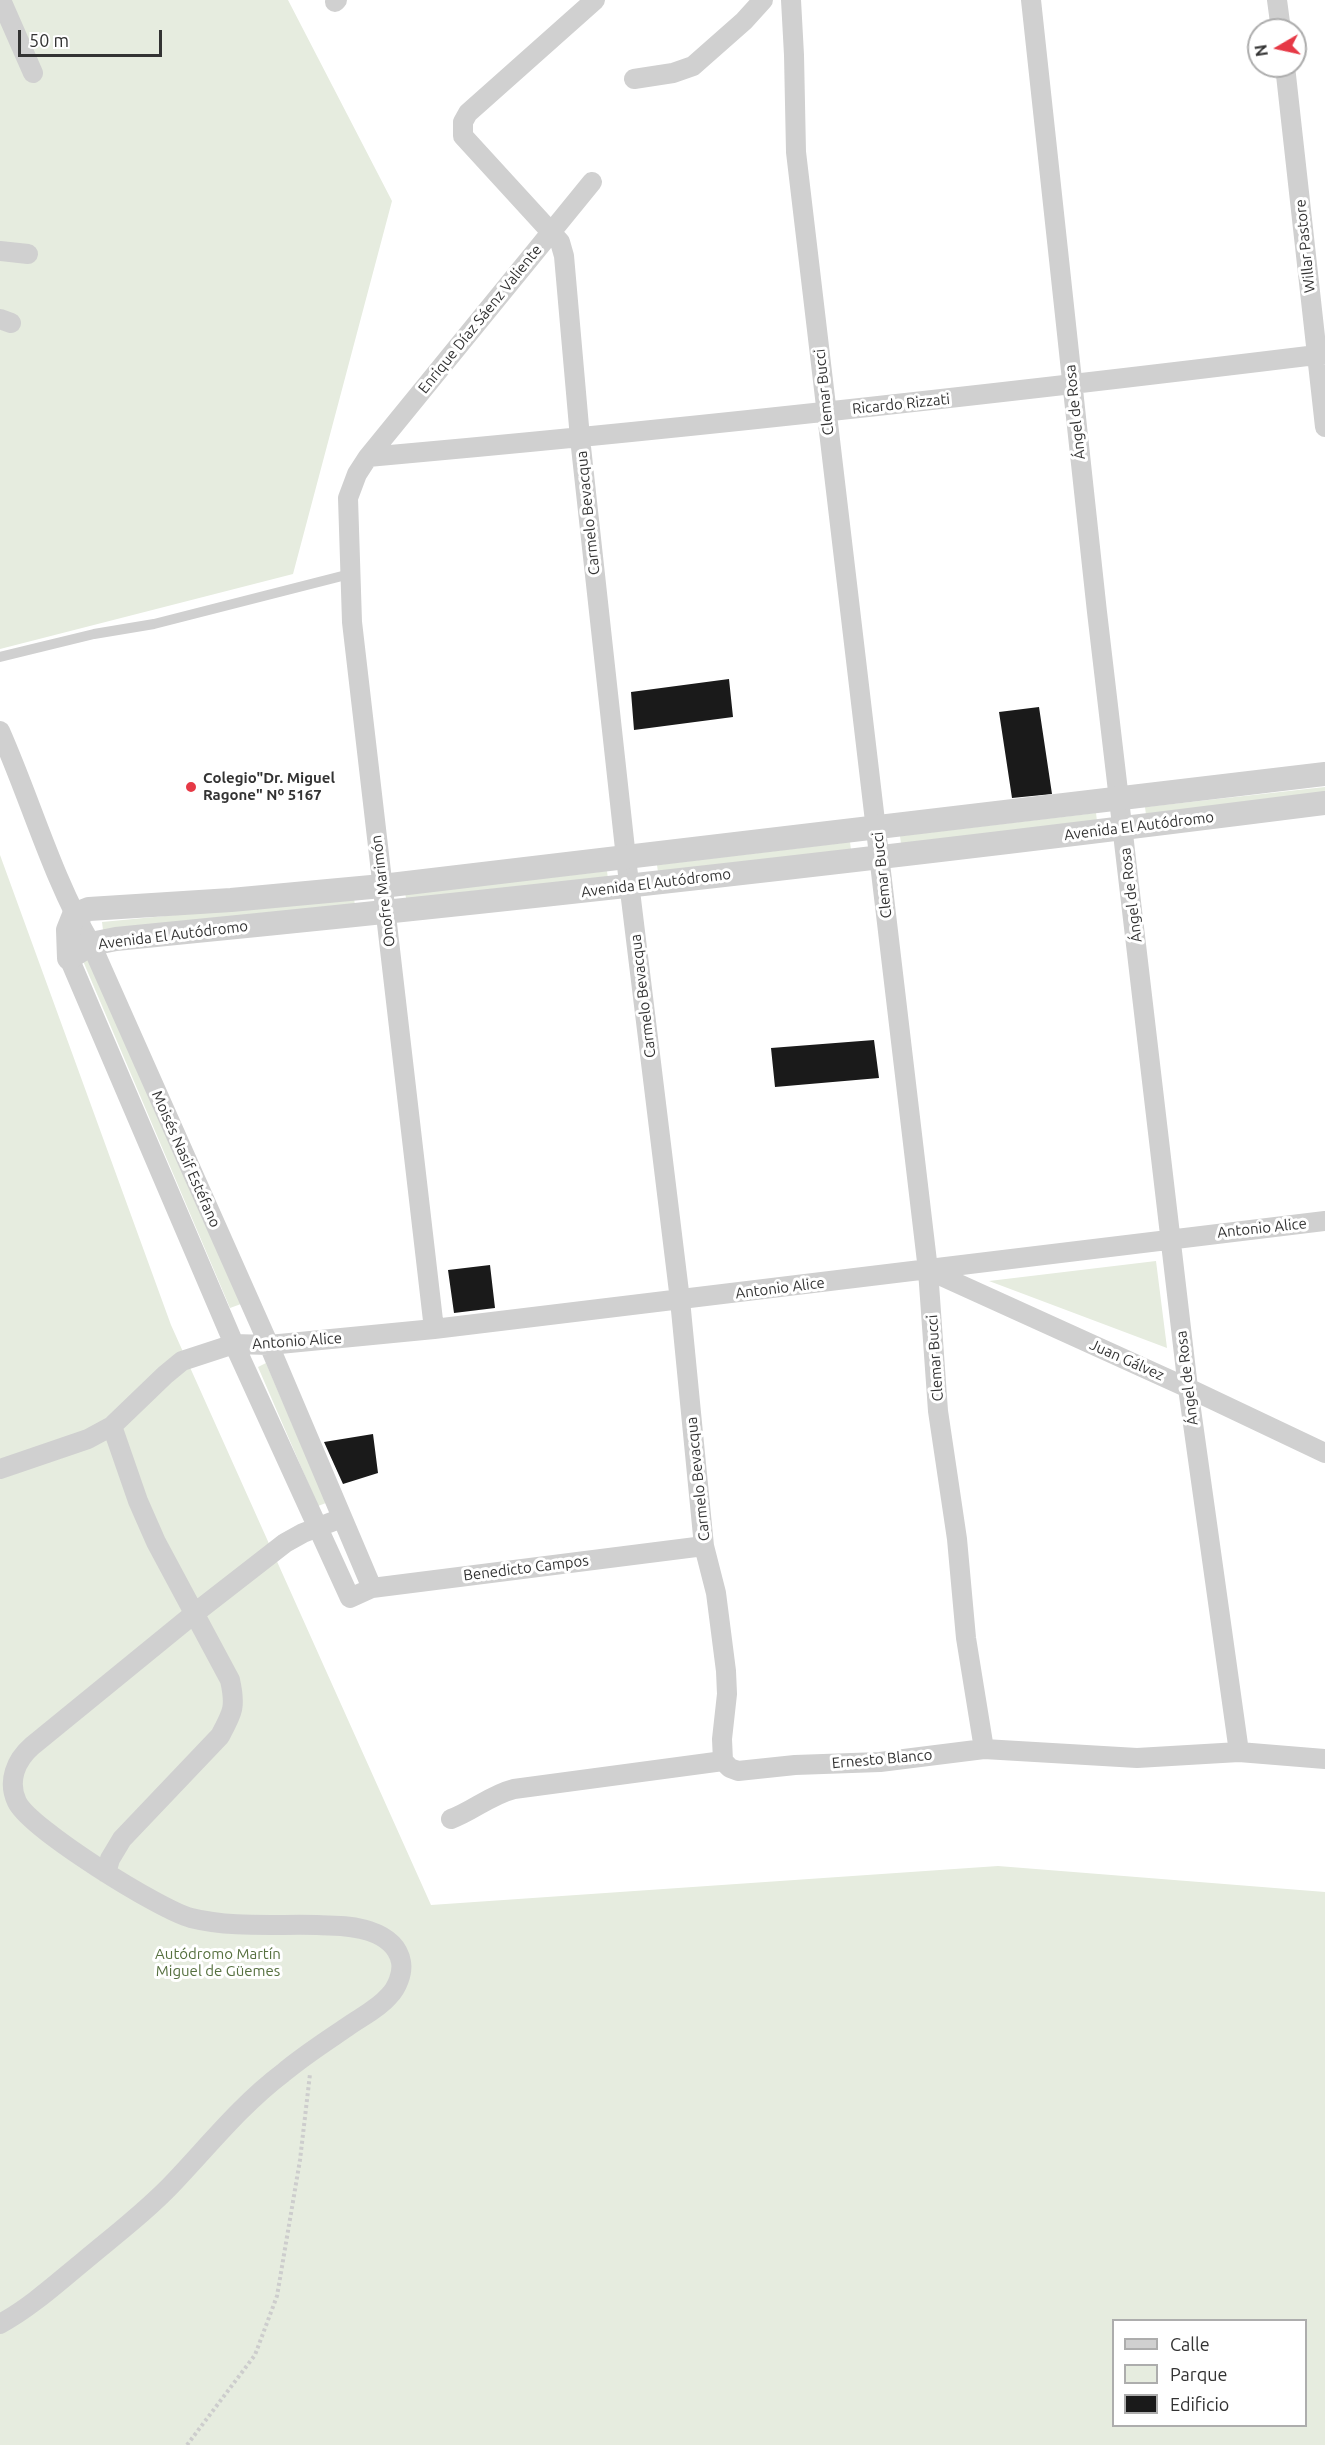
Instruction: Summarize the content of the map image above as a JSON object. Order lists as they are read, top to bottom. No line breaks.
{"streets":{"street":["Willar Pastore","Enrique Díaz Sáenz Valiente","Clemar Bucci","Ricardo Rizzati","Ángel de Rosa","Carmelo Bevacqua","Avenida El Autódromo","Onofre Marimón","Moisés Nasif Estéfano","Antonio Alice","Juan Gálvez","Benedicto Campos","Ernesto Blanco"]},"crossings":[["Willar Pastore","Ricardo Rizzati"],["Enrique Díaz Sáenz Valiente","Ricardo Rizzati"],["Enrique Díaz Sáenz Valiente","Carmelo Bevacqua"],["Enrique Díaz Sáenz Valiente","Onofre Marimón"],["Clemar Bucci","Ricardo Rizzati"],["Clemar Bucci","Avenida El Autódromo"],["Clemar Bucci","Antonio Alice"],["Clemar Bucci","Juan Gálvez"],["Clemar Bucci","Ernesto Blanco"],["Ricardo Rizzati","Ángel de Rosa"],["Ricardo Rizzati","Carmelo Bevacqua"],["Ricardo Rizzati","Onofre Marimón"],["Ángel de Rosa","Avenida El Autódromo"],["Ángel de Rosa","Antonio Alice"],["Ángel de Rosa","Juan Gálvez"],["Ángel de Rosa","Ernesto Blanco"],["Carmelo Bevacqua","Avenida El Autódromo"],["Carmelo Bevacqua","Antonio Alice"],["Carmelo Bevacqua","Benedicto Campos"],["Carmelo Bevacqua","Ernesto Blanco"],["Avenida El Autódromo","Onofre Marimón"],["Avenida El Autódromo","Moisés Nasif Estéfano"],["Onofre Marimón","Antonio Alice"],["Moisés Nasif Estéfano","Antonio Alice"],["Moisés Nasif Estéfano","Benedicto Campos"],["Antonio Alice","Juan Gálvez"]],"parks":["Autódromo Martín Miguel de Güemes"],"places":["Colegio\"Dr. Miguel Ragone\" Nº 5167"],"legend":["Calle","Parque","Edificio"],"scale_bar":"50 m","north":"left"}
